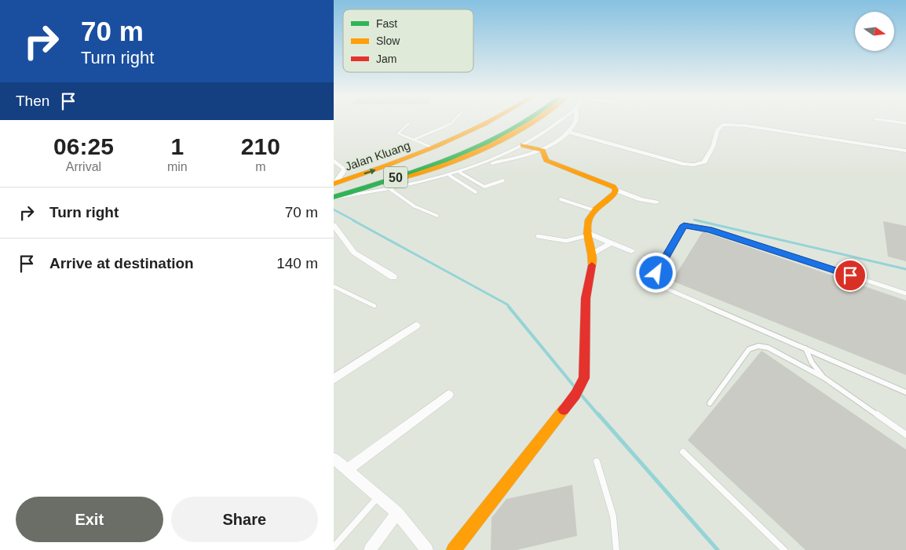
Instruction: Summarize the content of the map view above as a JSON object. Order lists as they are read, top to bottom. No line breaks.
{"streets":{"main road":["Jalan Kluang","50"]},"legend":["Fast","Slow","Jam"],"north":"right","page":{"turn":["70 m","Turn right"],"then":"Then","eta":["06:25","Arrival","1","min","210","m"],"list":[{"name":"Turn right","value":"70 m"},{"name":"Arrive at destination","value":"140 m"}],"buttons":["Exit","Share"]}}
